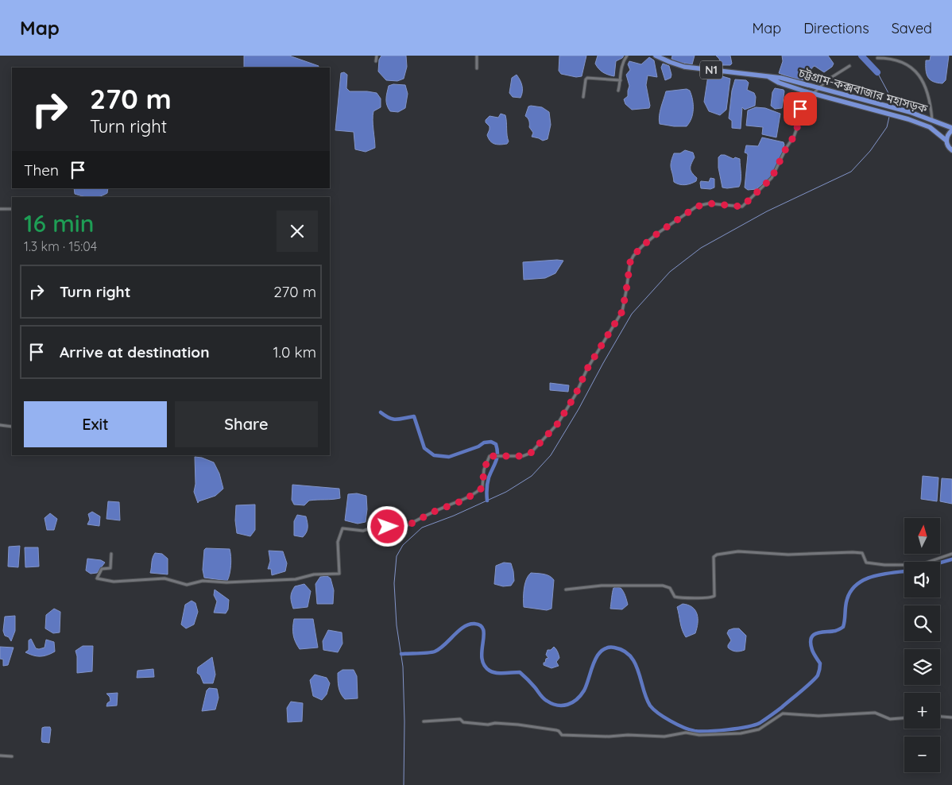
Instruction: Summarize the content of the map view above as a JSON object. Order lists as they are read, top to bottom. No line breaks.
{"streets":{"highway":["N1","চট্টগ্রাম-কক্সবাজার মহাসড়ক"]},"crossings":[["N1","চট্টগ্রাম-কক্সবাজার মহাসড়ক"]],"north":"top","page":{"header":"Map","nav":["Map","Directions","Saved"],"turn":["270 m","Turn right"],"then":"Then","heading":["16 min","1.3 km · 15:04"],"list":[{"name":"Turn right","value":"270 m"},{"name":"Arrive at destination","value":"1.0 km"}],"buttons":["Exit","Share"],"map_buttons":["+","−"]}}
